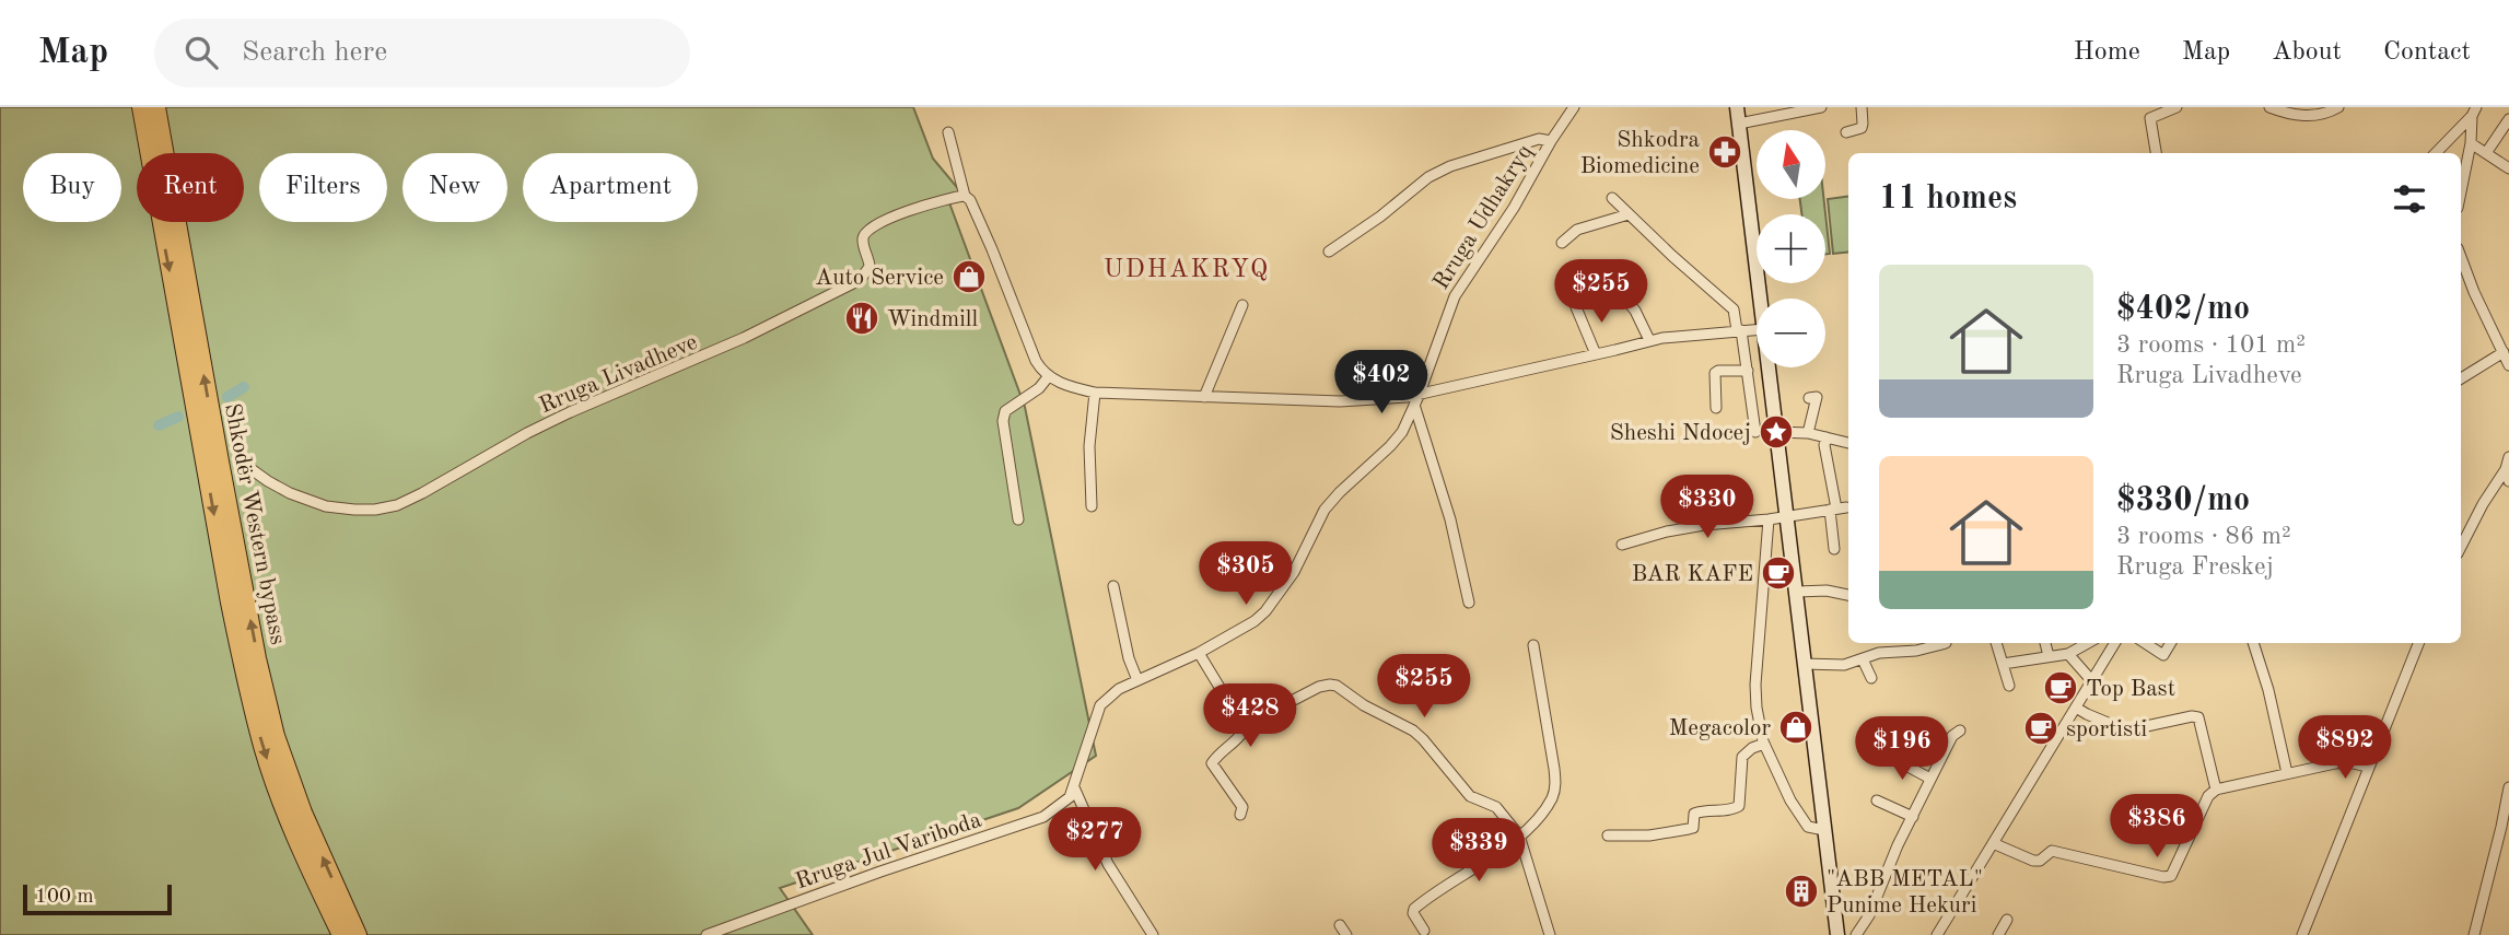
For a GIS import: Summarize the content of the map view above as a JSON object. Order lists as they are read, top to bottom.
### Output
{
  "streets": {
    "highway": ["Shkodër Western bypass"],
    "street": ["Rruga Udhakryq", "Rruga Livadheve", "Rruga Jul Variboda"]
  },
  "crossings": [
    ["Rruga Udhakryq", "Rruga Jul Variboda"]
  ],
  "districts": ["UDHAKRYQ"],
  "places": {
    "pharmacy": ["Shkodra Biomedicine"],
    "shop": ["Auto Service", "Megacolor"],
    "restaurant": ["Windmill"],
    "place": ["Sheshi Ndocej"],
    "cafe": ["BAR KAFE", "Top Bast", "sportisti"],
    "building": ["\"ABB METAL\" Punime Hekuri"]
  },
  "scale_bar": "100 m",
  "north": "top",
  "page": {
    "header": "Map",
    "search": "Search here",
    "nav": [
      "Home",
      "Map",
      "About",
      "Contact"
    ],
    "map_buttons": ["+", "−"],
    "chip": [
      "Buy",
      "Rent",
      "Filters",
      "New",
      "Apartment"
    ],
    "heading": "11 homes",
    "list": [
      {
        "name": "$402/mo",
        "note": "3 rooms · 101 m² · Rruga Livadheve"
      },
      {
        "name": "$330/mo",
        "note": "3 rooms · 86 m² · Rruga Freskej"
      }
    ],
    "price": [
      "$255",
      "$402",
      "$330",
      "$305",
      "$255",
      "$428",
      "$892",
      "$196",
      "$386",
      "$277",
      "$339"
    ],
    "scale": "100 m"
  }
}
